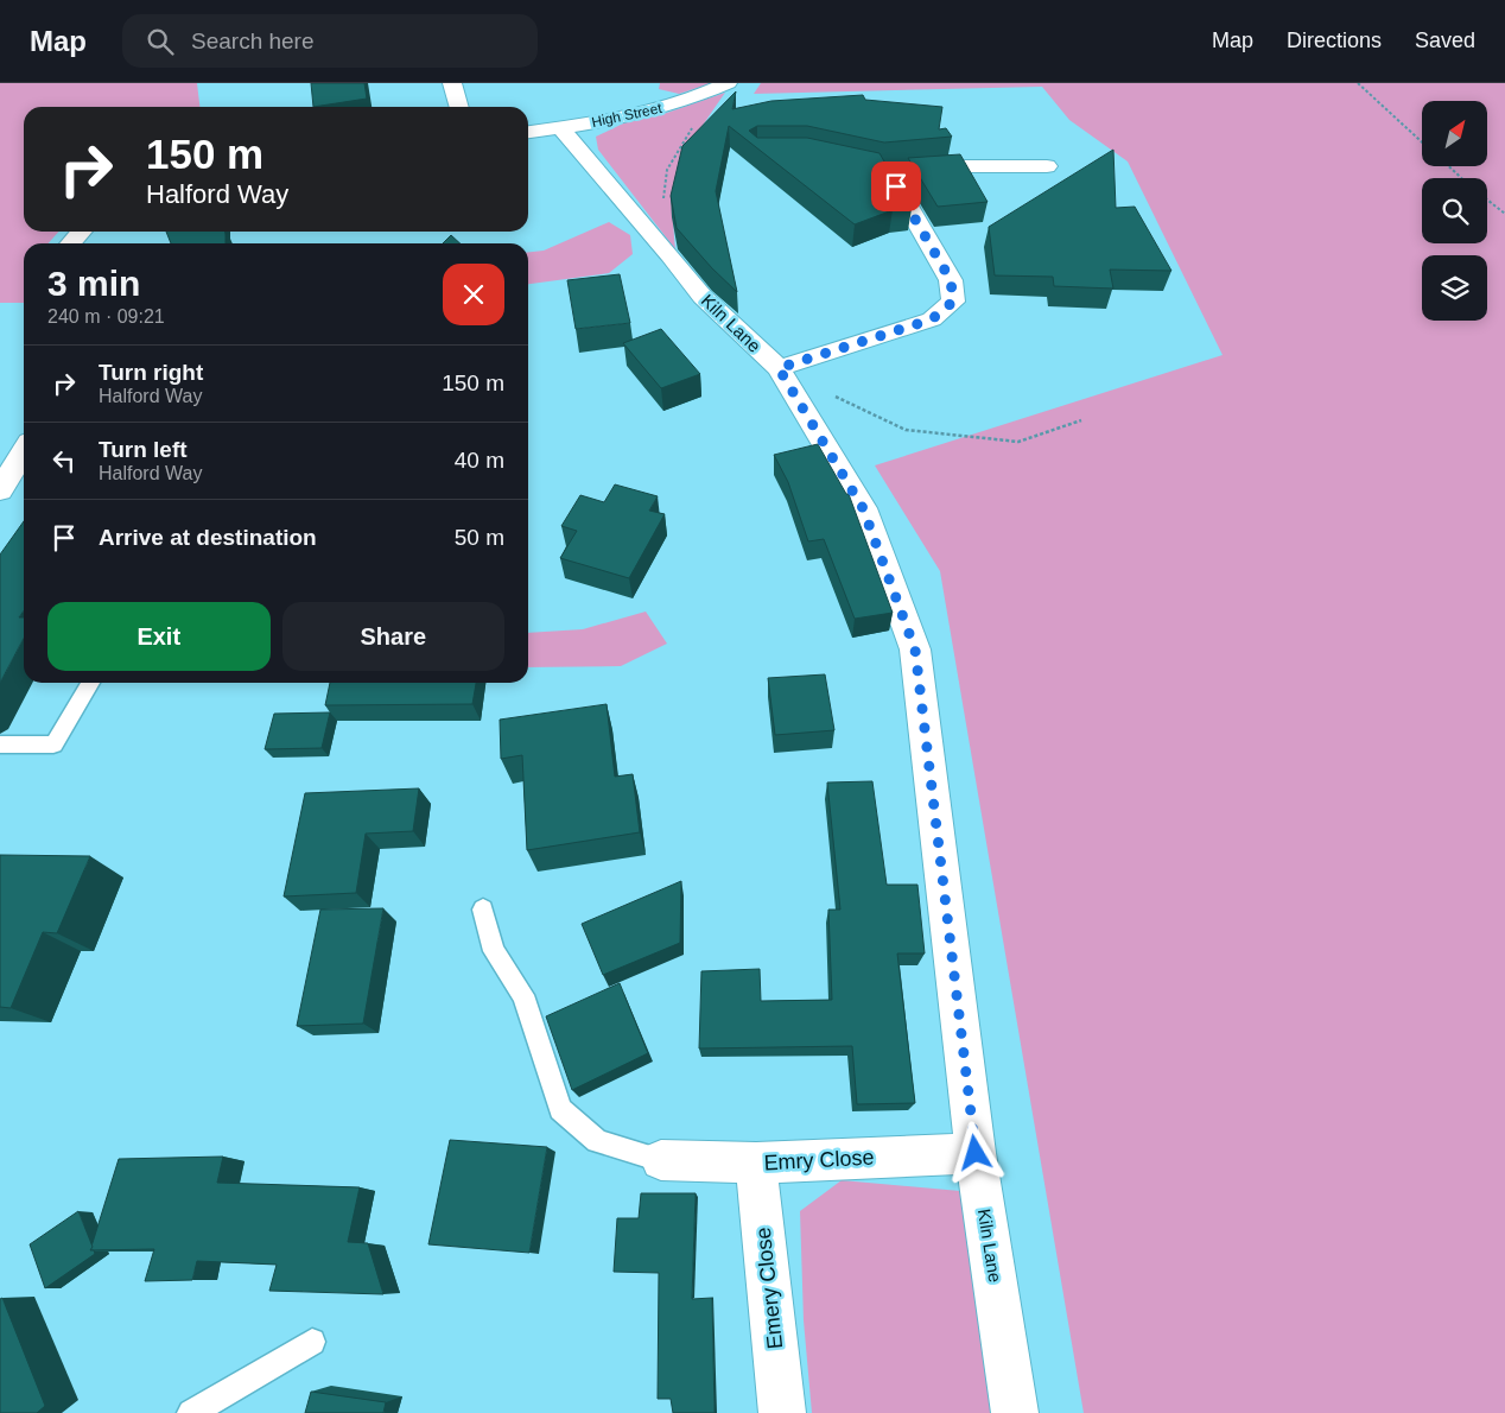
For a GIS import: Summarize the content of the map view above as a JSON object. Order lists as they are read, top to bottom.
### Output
{
  "streets": {
    "street": [
      "High Street",
      "Kiln Lane",
      "Emry Close",
      "Emery Close"
    ]
  },
  "crossings": [
    ["High Street", "Kiln Lane"],
    ["Kiln Lane", "Emry Close"],
    ["Emry Close", "Emery Close"]
  ],
  "north": "top right",
  "page": {
    "header": "Map",
    "search": "Search here",
    "nav": ["Map", "Directions", "Saved"],
    "turn": ["150 m", "Halford Way"],
    "heading": ["3 min", "240 m · 09:21"],
    "list": [
      {
        "name": "Turn right",
        "note": "Halford Way",
        "value": "150 m"
      },
      {
        "name": "Turn left",
        "note": "Halford Way",
        "value": "40 m"
      },
      {
        "name": "Arrive at destination",
        "value": "50 m"
      }
    ],
    "buttons": ["Exit", "Share"]
  }
}
